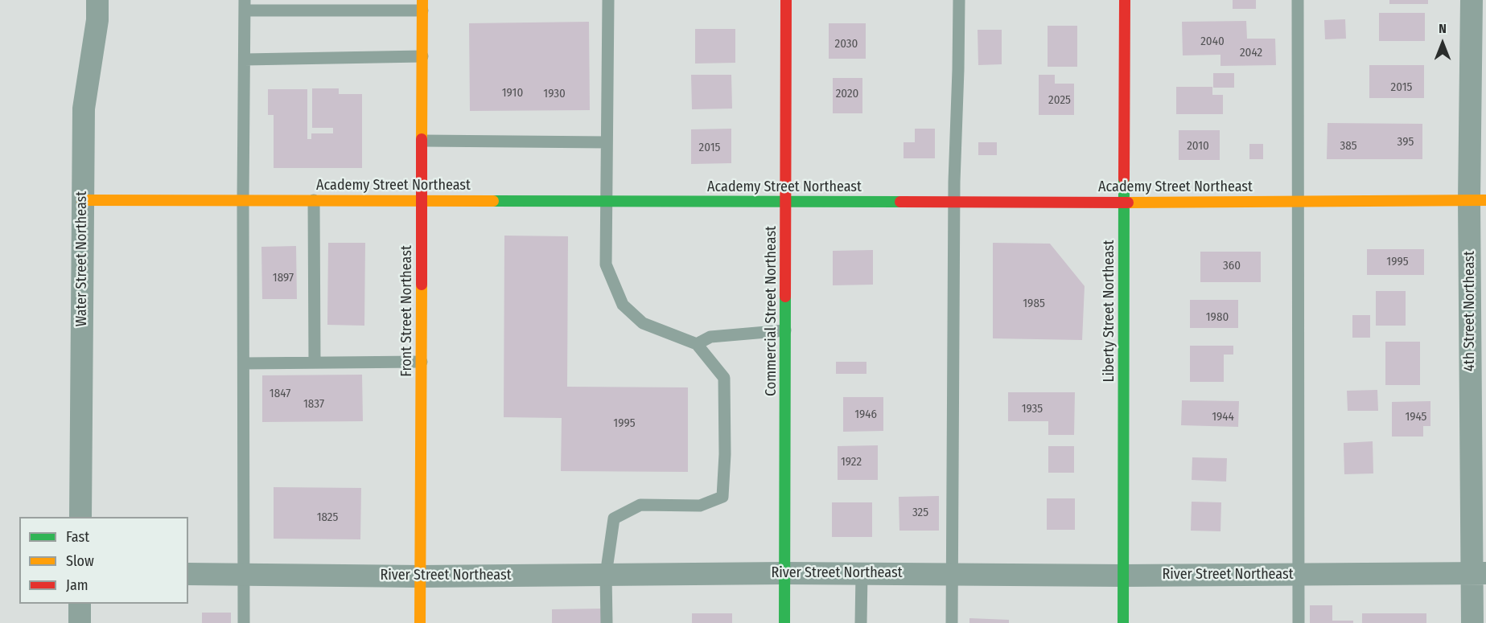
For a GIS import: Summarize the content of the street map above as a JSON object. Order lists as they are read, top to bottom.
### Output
{
  "streets": {
    "main road": [
      "Academy Street Northeast",
      "Front Street Northeast",
      "Commercial Street Northeast",
      "Liberty Street Northeast"
    ],
    "street": ["Water Street Northeast", "4th Street Northeast", "River Street Northeast"]
  },
  "crossings": [
    ["Academy Street Northeast", "Water Street Northeast"],
    ["Academy Street Northeast", "Front Street Northeast"],
    ["Academy Street Northeast", "Commercial Street Northeast"],
    ["Academy Street Northeast", "Liberty Street Northeast"],
    ["Academy Street Northeast", "4th Street Northeast"],
    ["Front Street Northeast", "River Street Northeast"],
    ["Commercial Street Northeast", "River Street Northeast"],
    ["Liberty Street Northeast", "River Street Northeast"],
    ["4th Street Northeast", "River Street Northeast"]
  ],
  "house_numbers": [
    "2040",
    "2030",
    "2042",
    "2015",
    "1910",
    "1930",
    "2020",
    "2025",
    "395",
    "2010",
    "385",
    "2015",
    "1995",
    "360",
    "1897",
    "1985",
    "1980",
    "1847",
    "1837",
    "1935",
    "1946",
    "1944",
    "1945",
    "1995",
    "1922",
    "325",
    "1825"
  ],
  "legend": ["Fast", "Slow", "Jam"],
  "north": "top"
}
